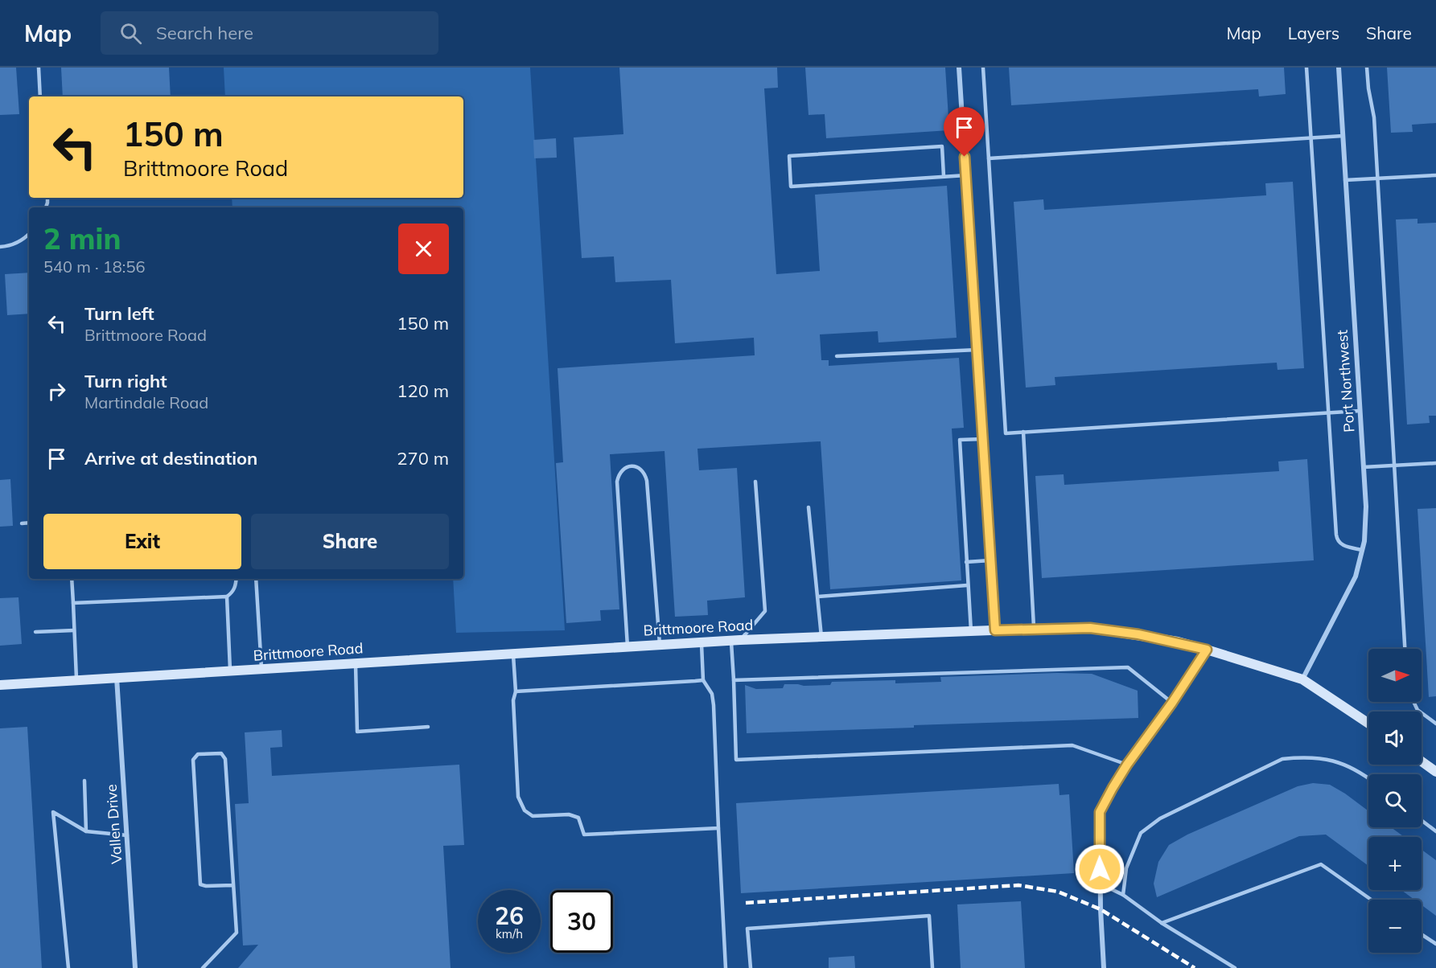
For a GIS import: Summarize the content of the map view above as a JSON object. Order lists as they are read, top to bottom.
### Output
{
  "streets": {
    "main road": ["Brittmoore Road"],
    "street": ["Port Northwest", "Vallen Drive"]
  },
  "crossings": [
    ["Port Northwest", "Brittmoore Road"],
    ["Brittmoore Road", "Vallen Drive"]
  ],
  "north": "right",
  "page": {
    "header": "Map",
    "search": "Search here",
    "nav": ["Map", "Layers", "Share"],
    "turn": ["150 m", "Brittmoore Road"],
    "heading": ["2 min", "540 m · 18:56"],
    "list": [
      {
        "name": "Turn left",
        "note": "Brittmoore Road",
        "value": "150 m"
      },
      {
        "name": "Turn right",
        "note": "Martindale Road",
        "value": "120 m"
      },
      {
        "name": "Arrive at destination",
        "value": "270 m"
      }
    ],
    "buttons": ["Exit", "Share"],
    "map_buttons": ["+", "−"],
    "speed": "26 km/h",
    "limit": "30"
  }
}
